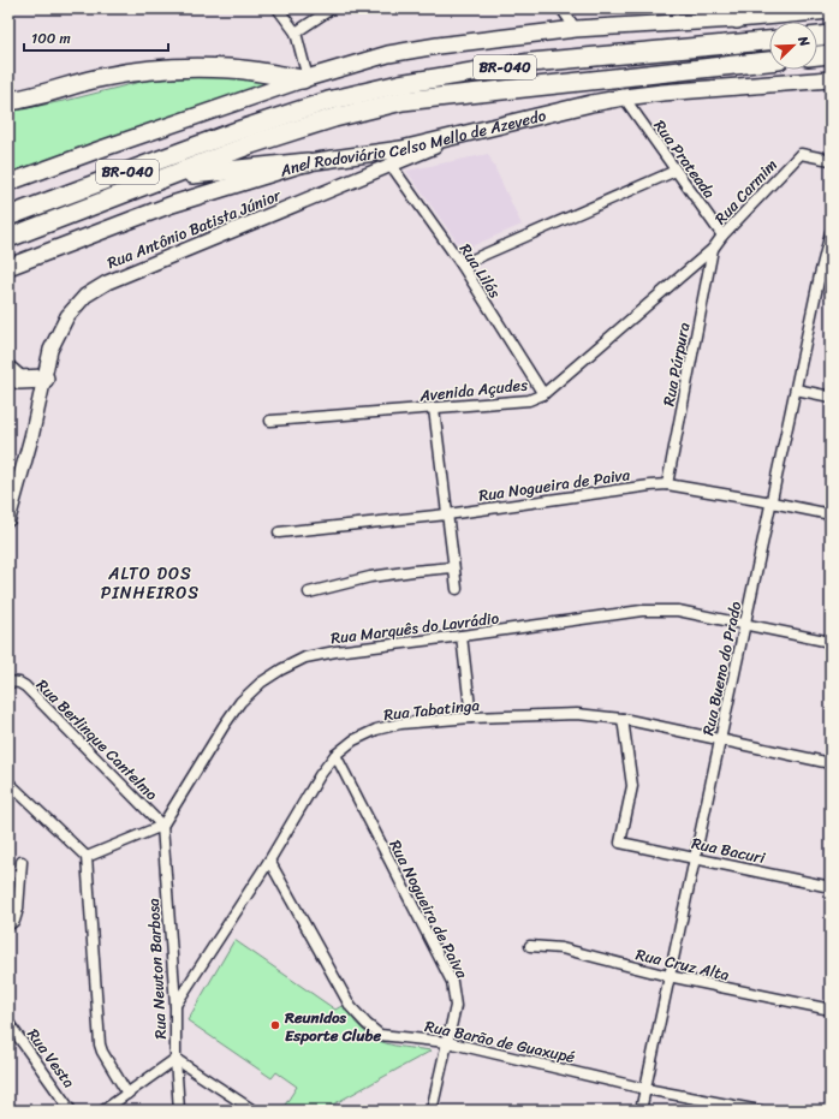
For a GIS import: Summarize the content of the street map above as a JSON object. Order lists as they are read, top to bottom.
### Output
{
  "streets": {
    "highway": ["BR-040", "Anel Rodoviário Celso Mello de Azevedo"],
    "street": [
      "Rua Prateada",
      "Rua Carmim",
      "Rua Antônio Batista Júnior",
      "Rua Lilás",
      "Rua Púrpura",
      "Avenida Açudes",
      "Rua Nogueira de Paiva",
      "Rua Marquês do Lavrádio",
      "Rua Bueno do Prado",
      "Rua Tabatinga",
      "Rua Berlinque Cantelmo",
      "Rua Bacuri",
      "Rua Cruz Alta",
      "Rua Newton Barbosa",
      "Rua Barão de Guaxupé",
      "Rua Vesta"
    ]
  },
  "crossings": [
    ["Anel Rodoviário Celso Mello de Azevedo", "Rua Prateada"],
    ["Anel Rodoviário Celso Mello de Azevedo", "Rua Antônio Batista Júnior"],
    ["Rua Prateada", "Rua Carmim"],
    ["Rua Carmim", "Rua Púrpura"],
    ["Rua Carmim", "Avenida Açudes"],
    ["Rua Antônio Batista Júnior", "Rua Lilás"],
    ["Rua Lilás", "Avenida Açudes"],
    ["Rua Púrpura", "Avenida Açudes"],
    ["Rua Púrpura", "Rua Nogueira de Paiva"],
    ["Rua Nogueira de Paiva", "Rua Bueno do Prado"],
    ["Rua Nogueira de Paiva", "Rua Tabatinga"],
    ["Rua Nogueira de Paiva", "Rua Barão de Guaxupé"],
    ["Rua Marquês do Lavrádio", "Rua Bueno do Prado"],
    ["Rua Marquês do Lavrádio", "Rua Berlinque Cantelmo"],
    ["Rua Marquês do Lavrádio", "Rua Newton Barbosa"],
    ["Rua Bueno do Prado", "Rua Tabatinga"],
    ["Rua Bueno do Prado", "Rua Bacuri"],
    ["Rua Bueno do Prado", "Rua Cruz Alta"],
    ["Rua Bueno do Prado", "Rua Barão de Guaxupé"],
    ["Rua Tabatinga", "Rua Bacuri"],
    ["Rua Tabatinga", "Rua Newton Barbosa"],
    ["Rua Tabatinga", "Rua Barão de Guaxupé"],
    ["Rua Berlinque Cantelmo", "Rua Newton Barbosa"]
  ],
  "districts": ["ALTO DOS PINHEIROS"],
  "places": ["Reunidos Esporte Clube"],
  "scale_bar": "100 m",
  "north": "top right"
}
